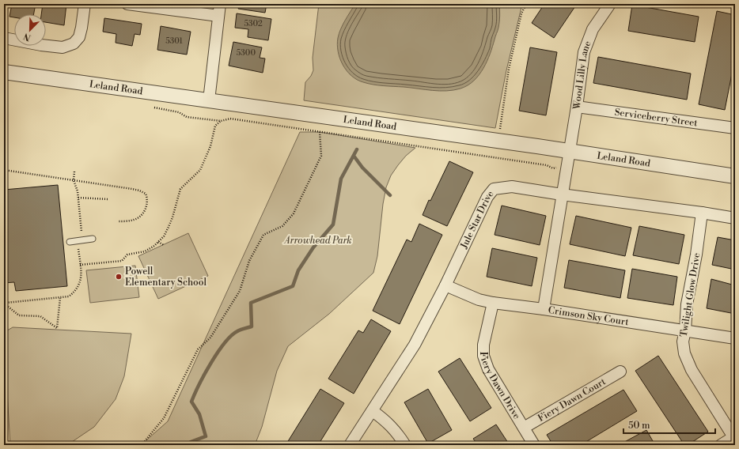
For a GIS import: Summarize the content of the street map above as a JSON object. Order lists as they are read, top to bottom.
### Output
{
  "streets": {
    "street": [
      "Wood Lilly Lane",
      "Leland Road",
      "Serviceberry Street",
      "Jule Star Drive",
      "Twilight Glow Drive",
      "Crimson Sky Court",
      "Fiery Dawn Drive",
      "Fiery Dawn Court"
    ]
  },
  "crossings": [
    ["Wood Lilly Lane", "Leland Road"],
    ["Wood Lilly Lane", "Serviceberry Street"],
    ["Wood Lilly Lane", "Jule Star Drive"],
    ["Wood Lilly Lane", "Crimson Sky Court"],
    ["Jule Star Drive", "Twilight Glow Drive"],
    ["Jule Star Drive", "Crimson Sky Court"],
    ["Twilight Glow Drive", "Crimson Sky Court"],
    ["Crimson Sky Court", "Fiery Dawn Drive"],
    ["Fiery Dawn Drive", "Fiery Dawn Court"]
  ],
  "parks": ["Arrowhead Park"],
  "places": ["Powell Elementary School"],
  "house_numbers": ["5302", "5301", "5300"],
  "scale_bar": "50 m",
  "north": "bottom left"
}
